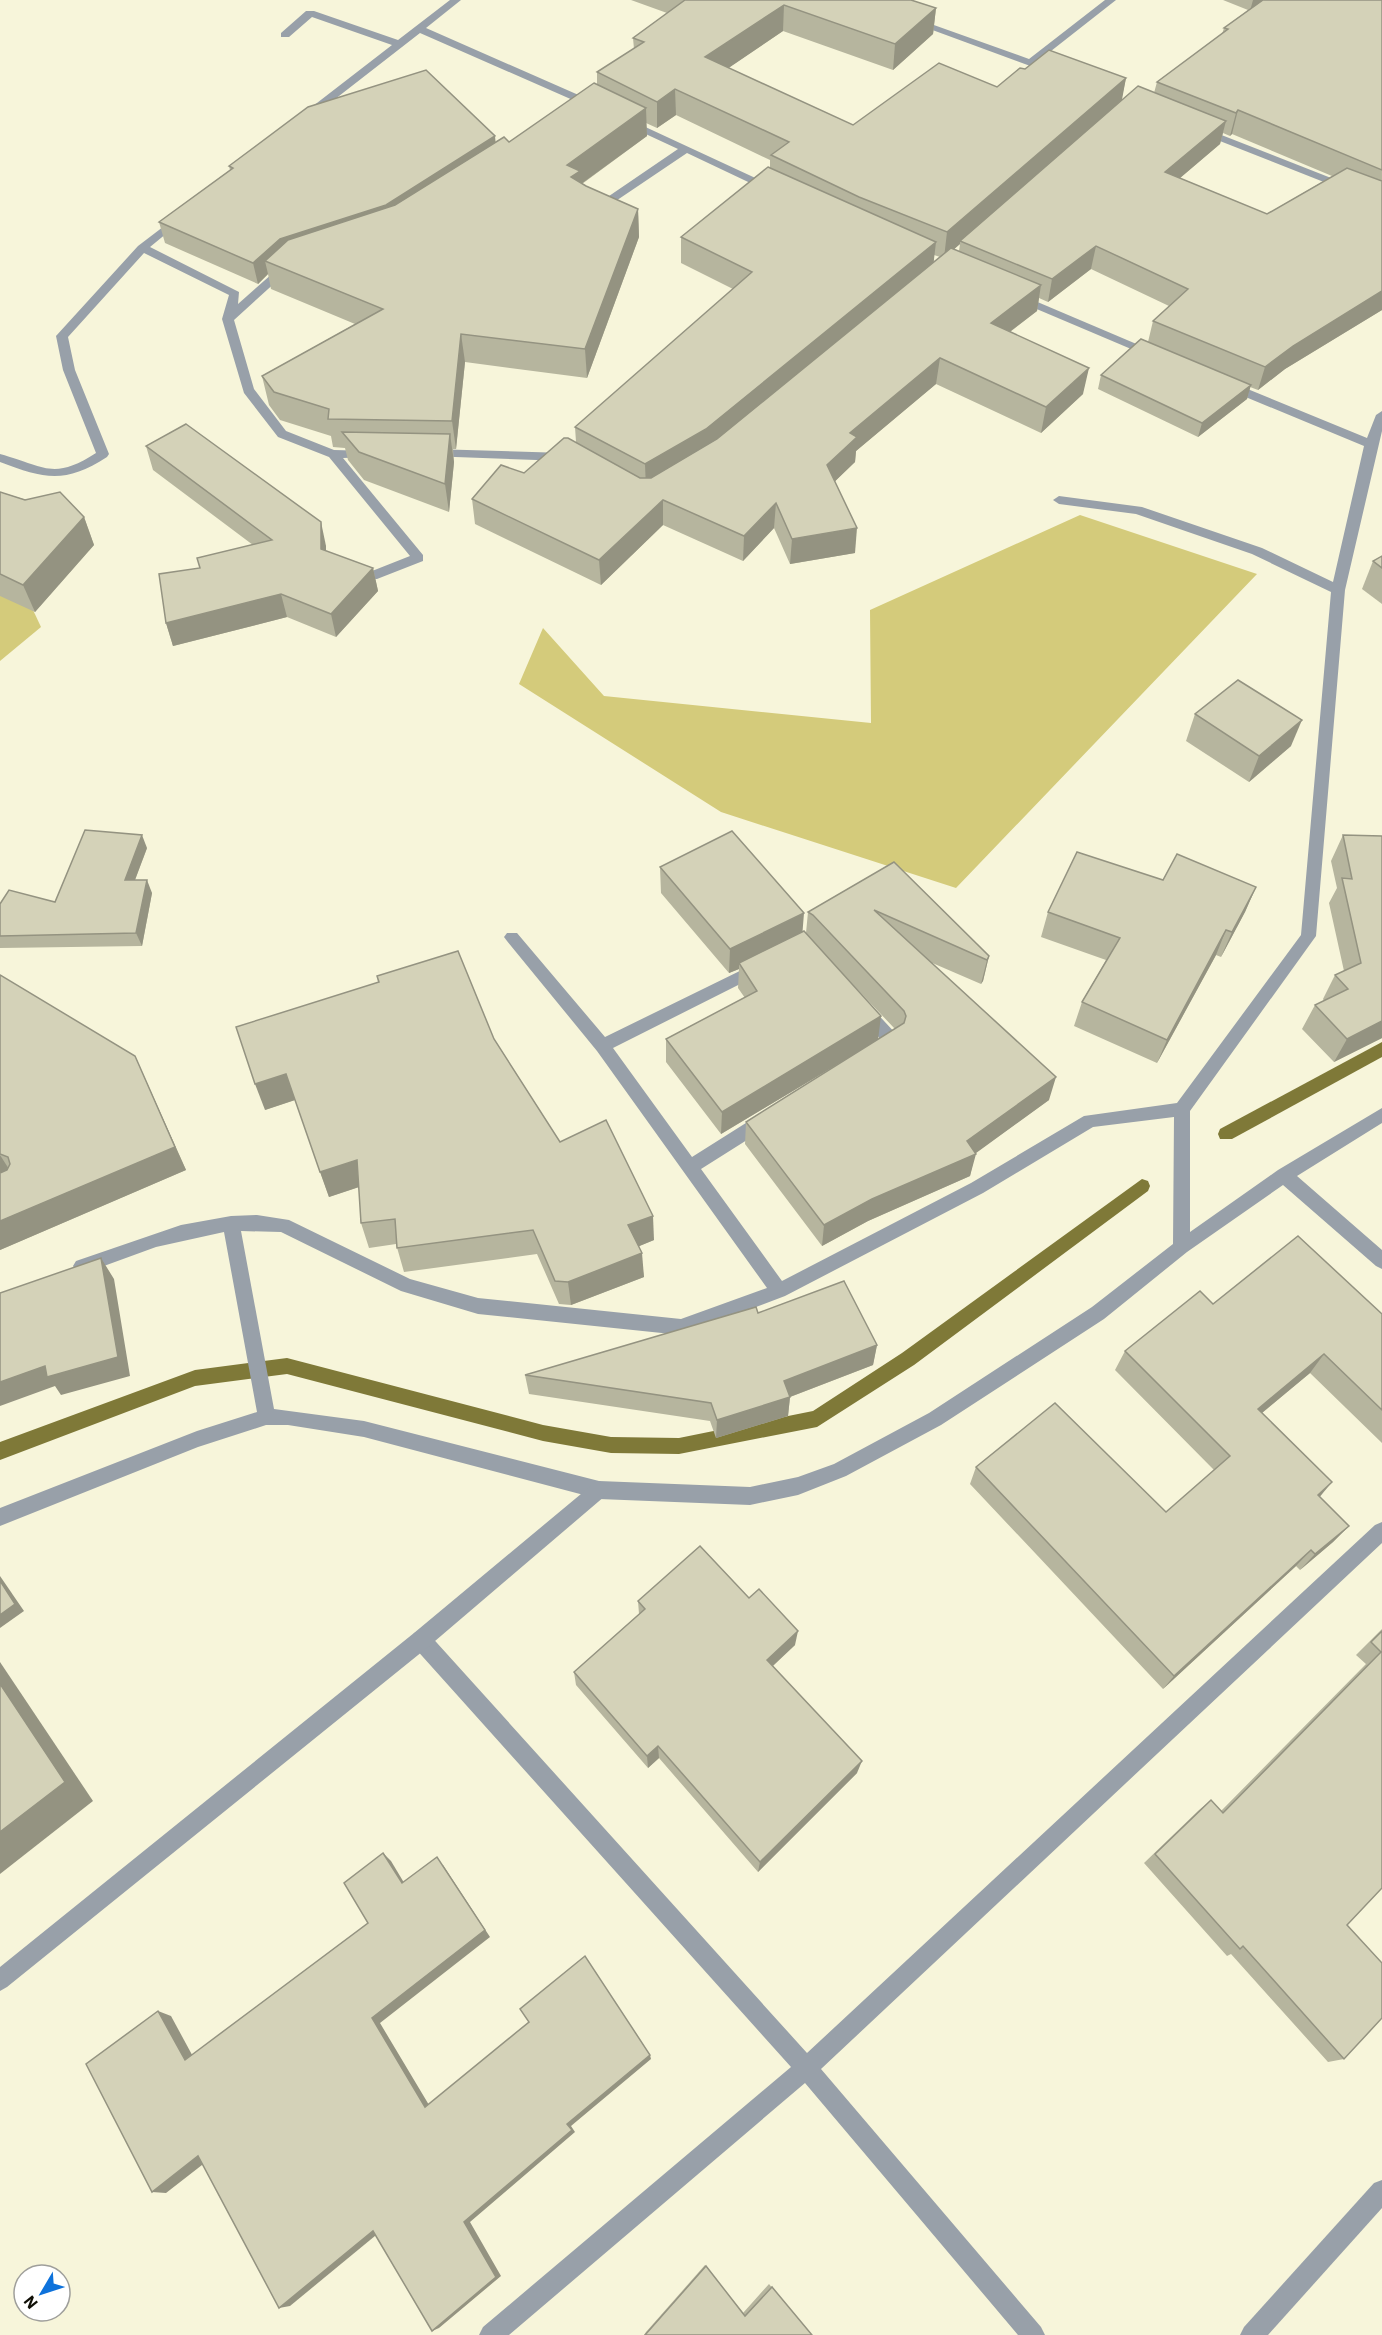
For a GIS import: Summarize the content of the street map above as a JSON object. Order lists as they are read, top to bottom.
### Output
{
  "north": "bottom left"
}
